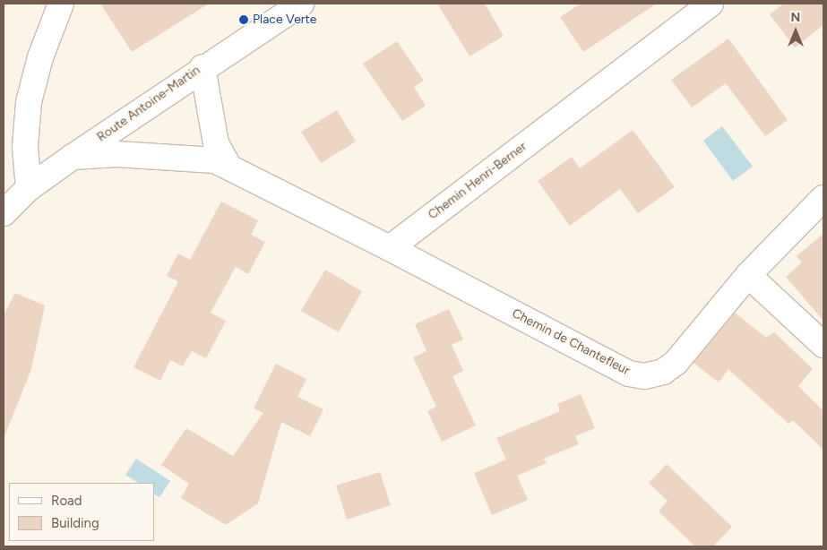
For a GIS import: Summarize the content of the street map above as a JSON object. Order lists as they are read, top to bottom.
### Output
{
  "streets": {
    "street": ["Route Antoine-Martin", "Chemin Henri-Berner", "Chemin de Chantefleur"]
  },
  "crossings": [
    ["Chemin Henri-Berner", "Chemin de Chantefleur"]
  ],
  "places": ["Place Verte"],
  "legend": ["Road", "Building"],
  "north": "top"
}
